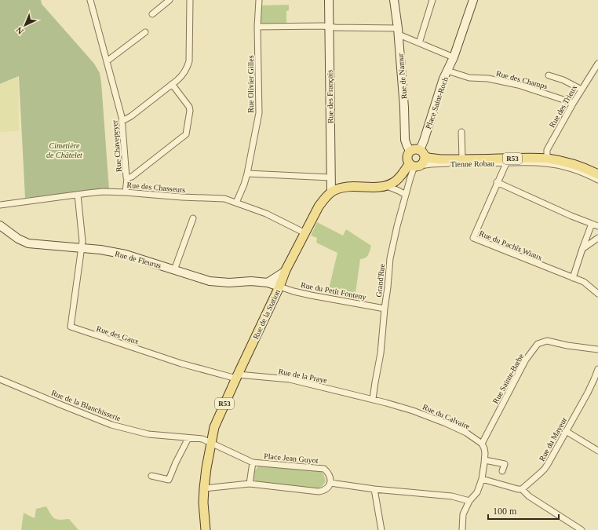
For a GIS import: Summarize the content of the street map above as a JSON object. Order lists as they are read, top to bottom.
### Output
{
  "streets": {
    "main road": [
      "Rue de Namur",
      "Rue des Français",
      "Place Saint-Roch",
      "R53",
      "Tienne Robau",
      "Rue de Fleurus",
      "Rue de la Station"
    ],
    "street": [
      "Rue des Champs",
      "Rue Olivier Gilles",
      "Rue des Trieux",
      "Rue Chavepeyer",
      "Rue des Chasseurs",
      "Rue du Pachîs Wiaux",
      "Grand'Rue",
      "Rue du Petit Fonteny",
      "Rue des Gaux",
      "Rue de la Praye",
      "Rue Sainte-Barbe",
      "Rue de la Blanchisserie",
      "Rue du Calvaire",
      "Rue du Mayeur",
      "Place Jean Guyot"
    ]
  },
  "crossings": [
    ["Rue de Namur", "Place Saint-Roch"],
    ["Rue de Namur", "R53"],
    ["Rue de Namur", "Tienne Robau"],
    ["Rue de Namur", "Grand'Rue"],
    ["Rue des Champs", "Place Saint-Roch"],
    ["Rue des Champs", "Rue des Trieux"],
    ["Rue Olivier Gilles", "Rue des Chasseurs"],
    ["Rue des Français", "Rue de la Station"],
    ["Place Saint-Roch", "R53"],
    ["Place Saint-Roch", "Tienne Robau"],
    ["Place Saint-Roch", "Grand'Rue"],
    ["Rue des Trieux", "Tienne Robau"],
    ["Rue Chavepeyer", "Rue des Chasseurs"],
    ["R53", "Tienne Robau"],
    ["R53", "Grand'Rue"],
    ["Tienne Robau", "Rue du Pachîs Wiaux"],
    ["Tienne Robau", "Grand'Rue"],
    ["Rue des Chasseurs", "Rue de la Station"],
    ["Rue de Fleurus", "Rue du Petit Fonteny"],
    ["Rue de Fleurus", "Rue de la Station"],
    ["Rue de Fleurus", "Rue des Gaux"],
    ["Grand'Rue", "Rue du Petit Fonteny"],
    ["Grand'Rue", "Rue de la Praye"],
    ["Grand'Rue", "Rue du Calvaire"],
    ["Rue du Petit Fonteny", "Rue de la Station"],
    ["Rue de la Station", "Rue des Gaux"],
    ["Rue de la Station", "Rue de la Praye"],
    ["Rue de la Station", "Rue de la Blanchisserie"],
    ["Rue des Gaux", "Rue de la Praye"],
    ["Rue de la Praye", "Rue du Calvaire"],
    ["Rue Sainte-Barbe", "Rue du Calvaire"],
    ["Rue de la Blanchisserie", "Place Jean Guyot"]
  ],
  "parks": ["Cimetière de Châtelet"],
  "scale_bar": "100 m",
  "north": "bottom left"
}
